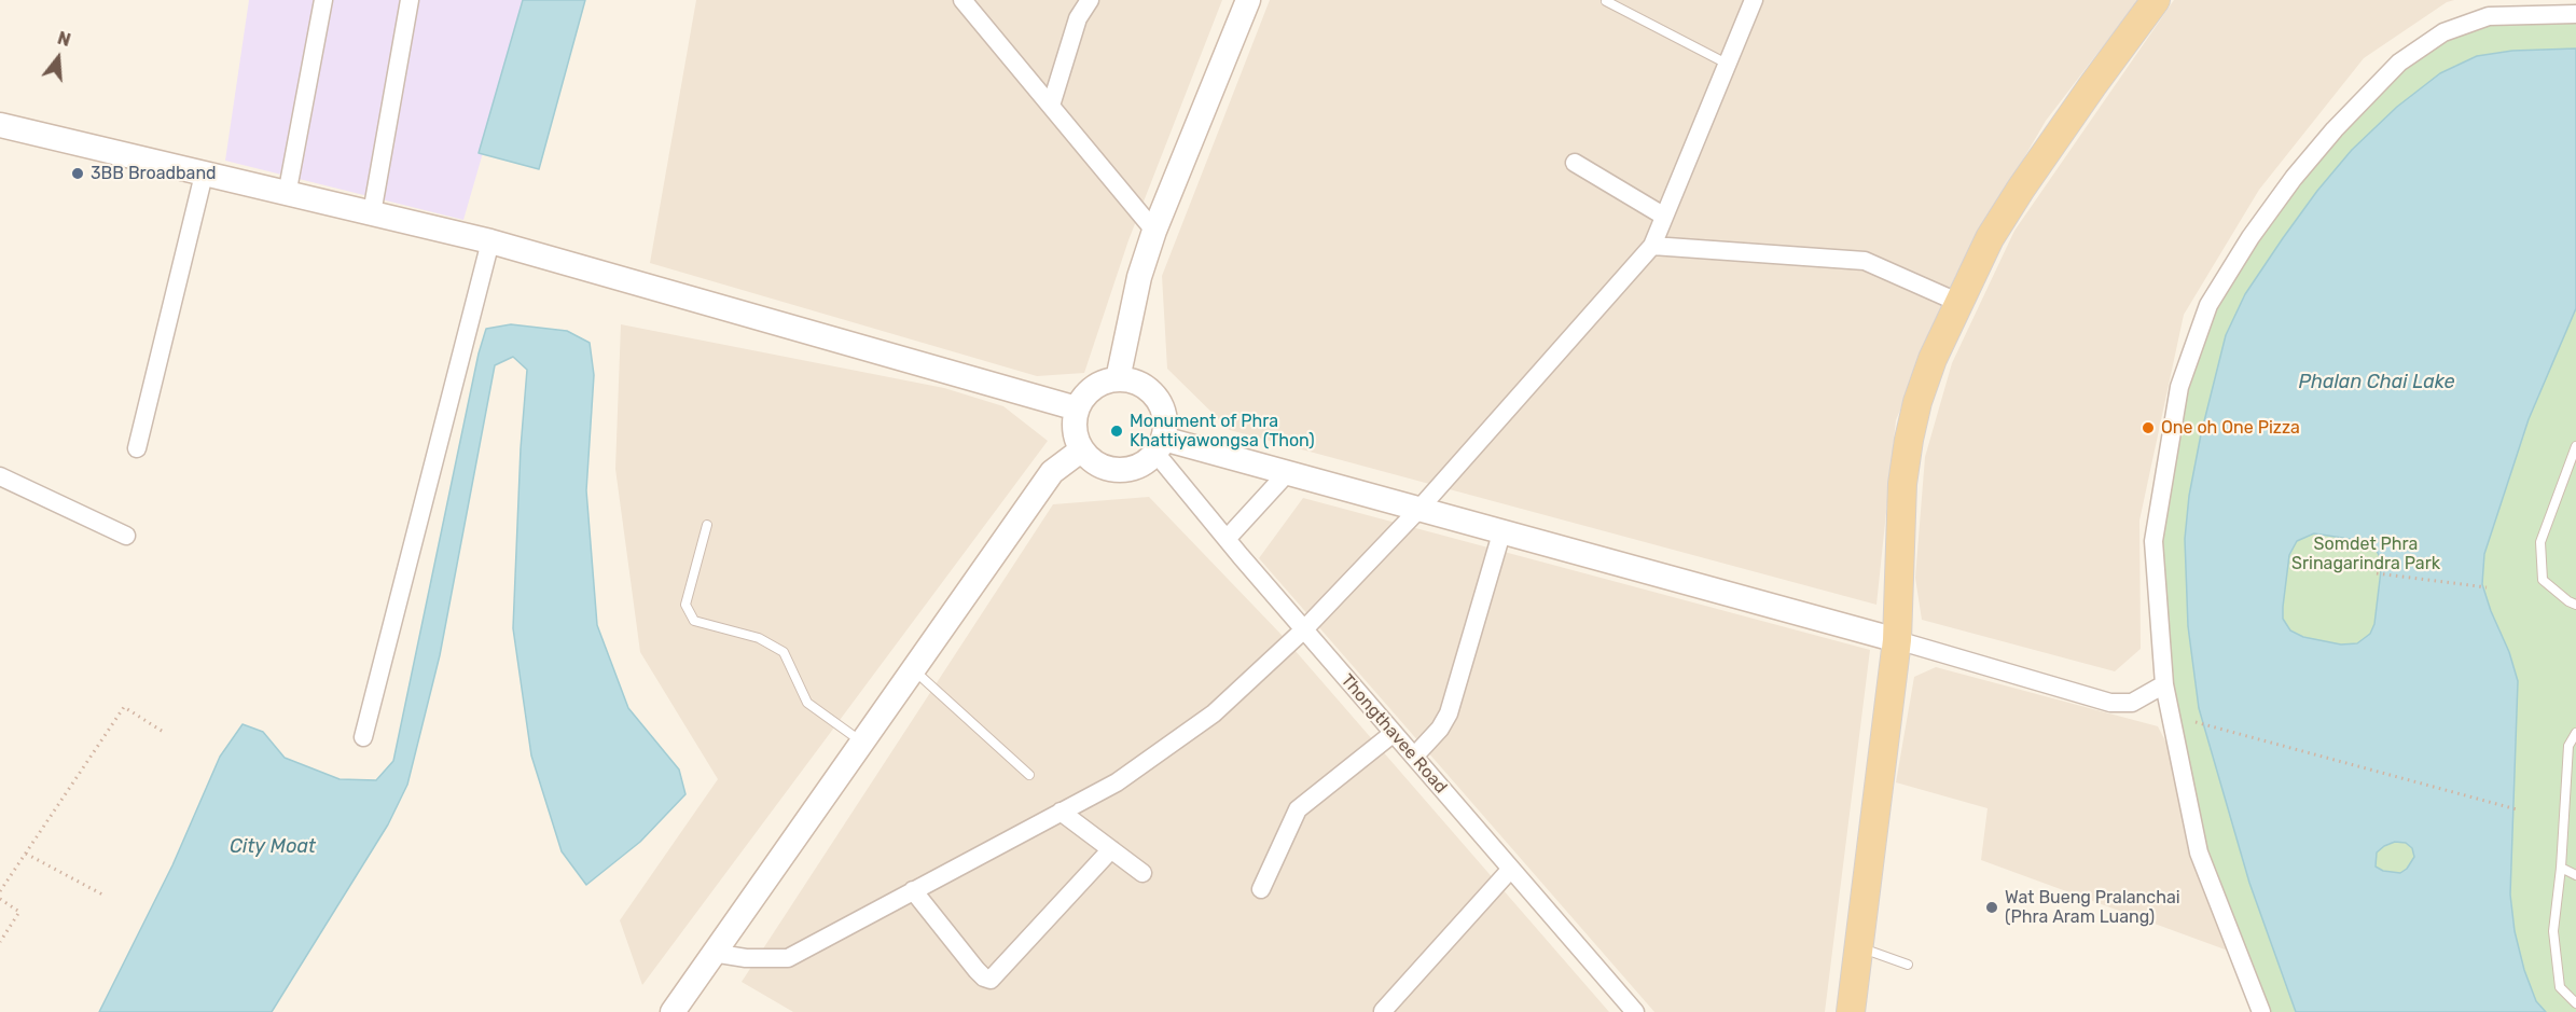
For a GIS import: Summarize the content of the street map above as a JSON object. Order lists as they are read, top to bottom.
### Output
{
  "streets": {
    "street": ["Thongthavee Road"]
  },
  "water": ["Phalan Chai Lake", "City Moat"],
  "parks": ["Somdet Phra Srinagarindra Park"],
  "places": [
    "3BB Broadband",
    "One oh One Pizza",
    "Monument of Phra Khattiyawongsa (Thon)",
    "Wat Bueng Pralanchai (Phra Aram Luang)"
  ],
  "north": "top"
}
